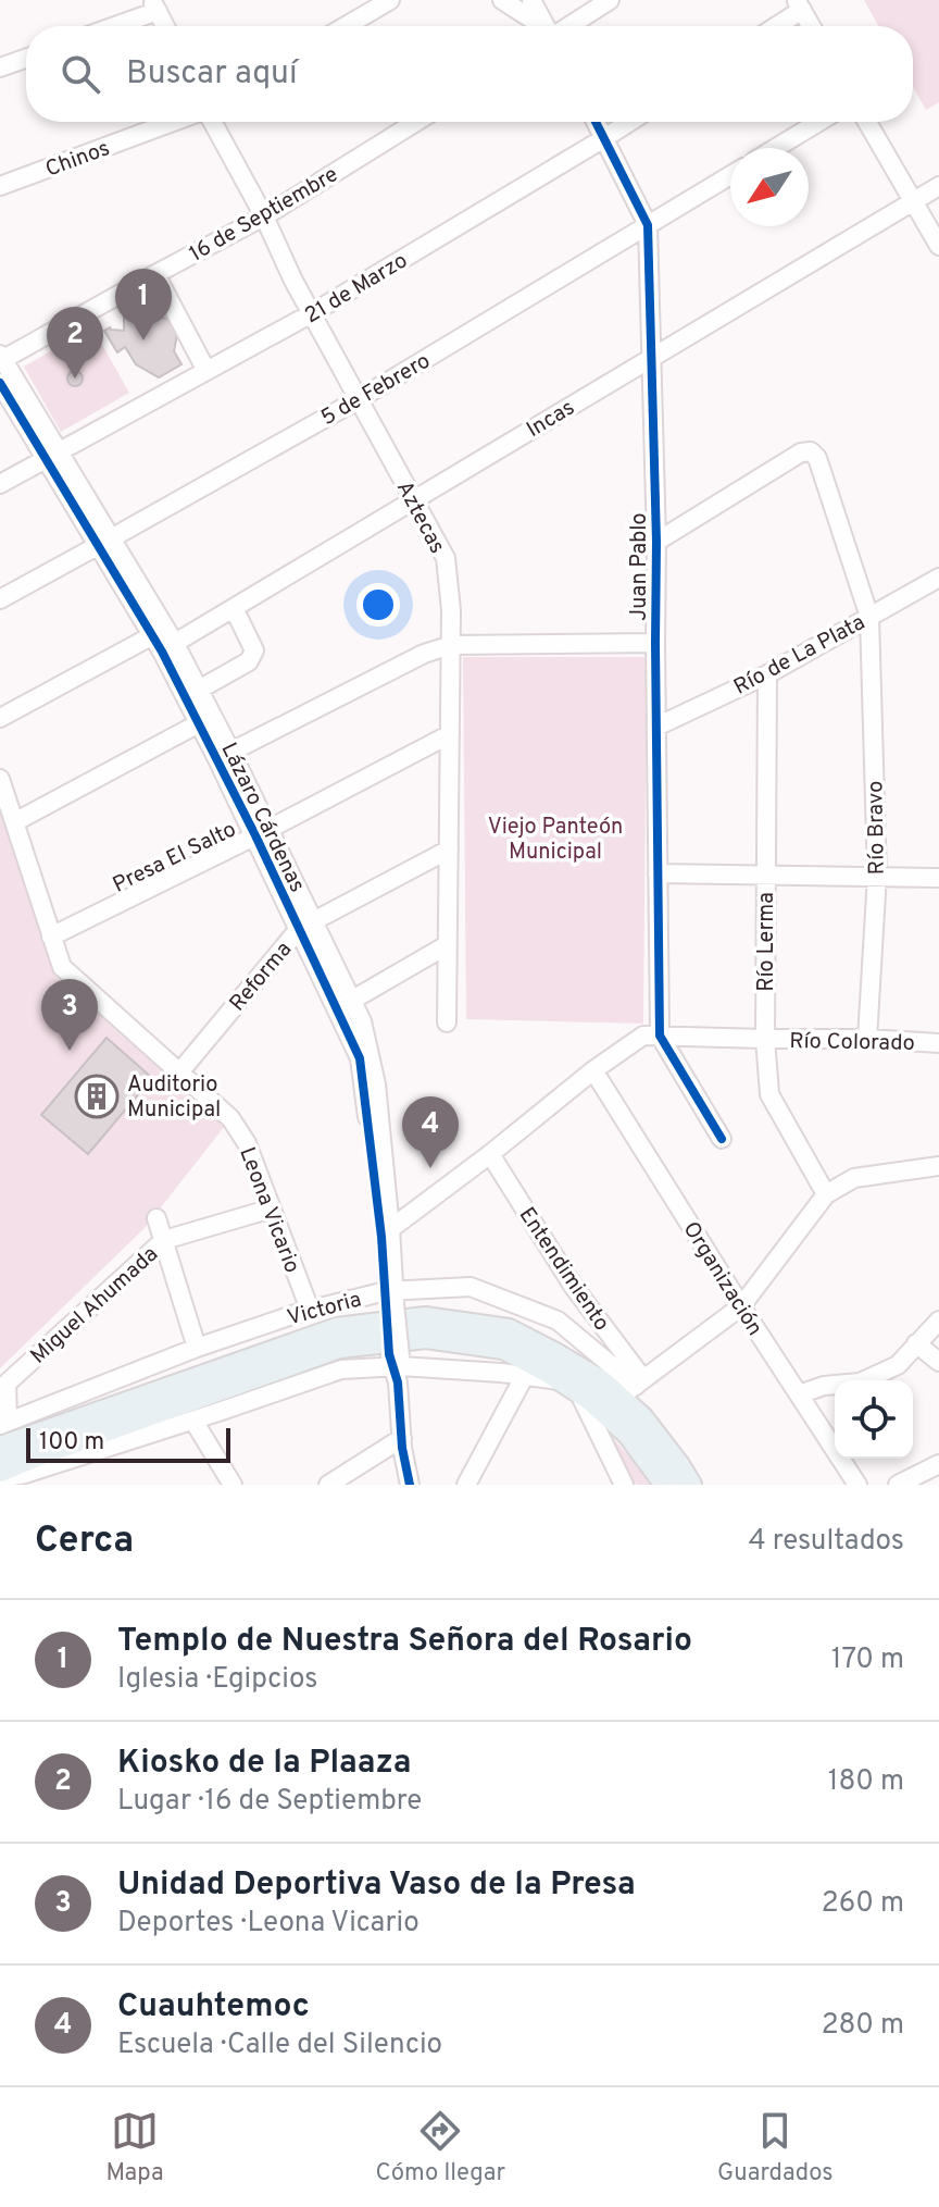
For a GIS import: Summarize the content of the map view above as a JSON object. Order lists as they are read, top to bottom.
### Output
{
  "streets": {
    "street": [
      "Chinos",
      "16 de Septiembre",
      "21 de Marzo",
      "5 de Febrero",
      "Incas",
      "Aztecas",
      "Juan Pablo",
      "Río de La Plata",
      "Lázaro Cárdenas",
      "Río Bravo",
      "Presa El Salto",
      "Río Lerma",
      "Reforma",
      "Río Colorado",
      "Leona Vicario",
      "Entendimiento",
      "Organización",
      "Miguel Ahumada",
      "Victoria"
    ]
  },
  "crossings": [
    ["16 de Septiembre", "Aztecas"],
    ["16 de Septiembre", "Lázaro Cárdenas"],
    ["21 de Marzo", "Aztecas"],
    ["21 de Marzo", "Juan Pablo"],
    ["21 de Marzo", "Lázaro Cárdenas"],
    ["5 de Febrero", "Aztecas"],
    ["5 de Febrero", "Juan Pablo"],
    ["5 de Febrero", "Lázaro Cárdenas"],
    ["Incas", "Aztecas"],
    ["Incas", "Juan Pablo"],
    ["Incas", "Lázaro Cárdenas"],
    ["Aztecas", "Presa El Salto"],
    ["Aztecas", "Reforma"],
    ["Juan Pablo", "Río de La Plata"],
    ["Juan Pablo", "Río Bravo"],
    ["Juan Pablo", "Río Colorado"],
    ["Río de La Plata", "Río Bravo"],
    ["Río de La Plata", "Río Lerma"],
    ["Lázaro Cárdenas", "Presa El Salto"],
    ["Lázaro Cárdenas", "Reforma"],
    ["Lázaro Cárdenas", "Victoria"],
    ["Río Bravo", "Río Colorado"],
    ["Presa El Salto", "Leona Vicario"],
    ["Río Lerma", "Río Colorado"],
    ["Reforma", "Leona Vicario"],
    ["Leona Vicario", "Miguel Ahumada"],
    ["Leona Vicario", "Victoria"],
    ["Entendimiento", "Victoria"],
    ["Miguel Ahumada", "Victoria"]
  ],
  "parks": ["Viejo Panteón Municipal"],
  "places": {
    "building": ["Auditorio Municipal"]
  },
  "scale_bar": "100 m",
  "north": "bottom left",
  "page": {
    "search": "Buscar aquí",
    "pins": [
      "1",
      "2",
      "3",
      "4"
    ],
    "scale": "100 m",
    "heading": ["Cerca", "4 resultados"],
    "list": [
      {
        "mark": "1",
        "name": "Templo de Nuestra Señora del Rosario",
        "note": "Iglesia · Egipcios",
        "value": "170 m"
      },
      {
        "mark": "2",
        "name": "Kiosko de la Plaaza",
        "note": "Lugar · 16 de Septiembre",
        "value": "180 m"
      },
      {
        "mark": "3",
        "name": "Unidad Deportiva Vaso de la Presa",
        "note": "Deportes · Leona Vicario",
        "value": "260 m"
      },
      {
        "mark": "4",
        "name": "Cuauhtemoc",
        "note": "Escuela · Calle del Silencio",
        "value": "280 m"
      }
    ],
    "nav": ["Mapa", "Cómo llegar", "Guardados"]
  }
}
